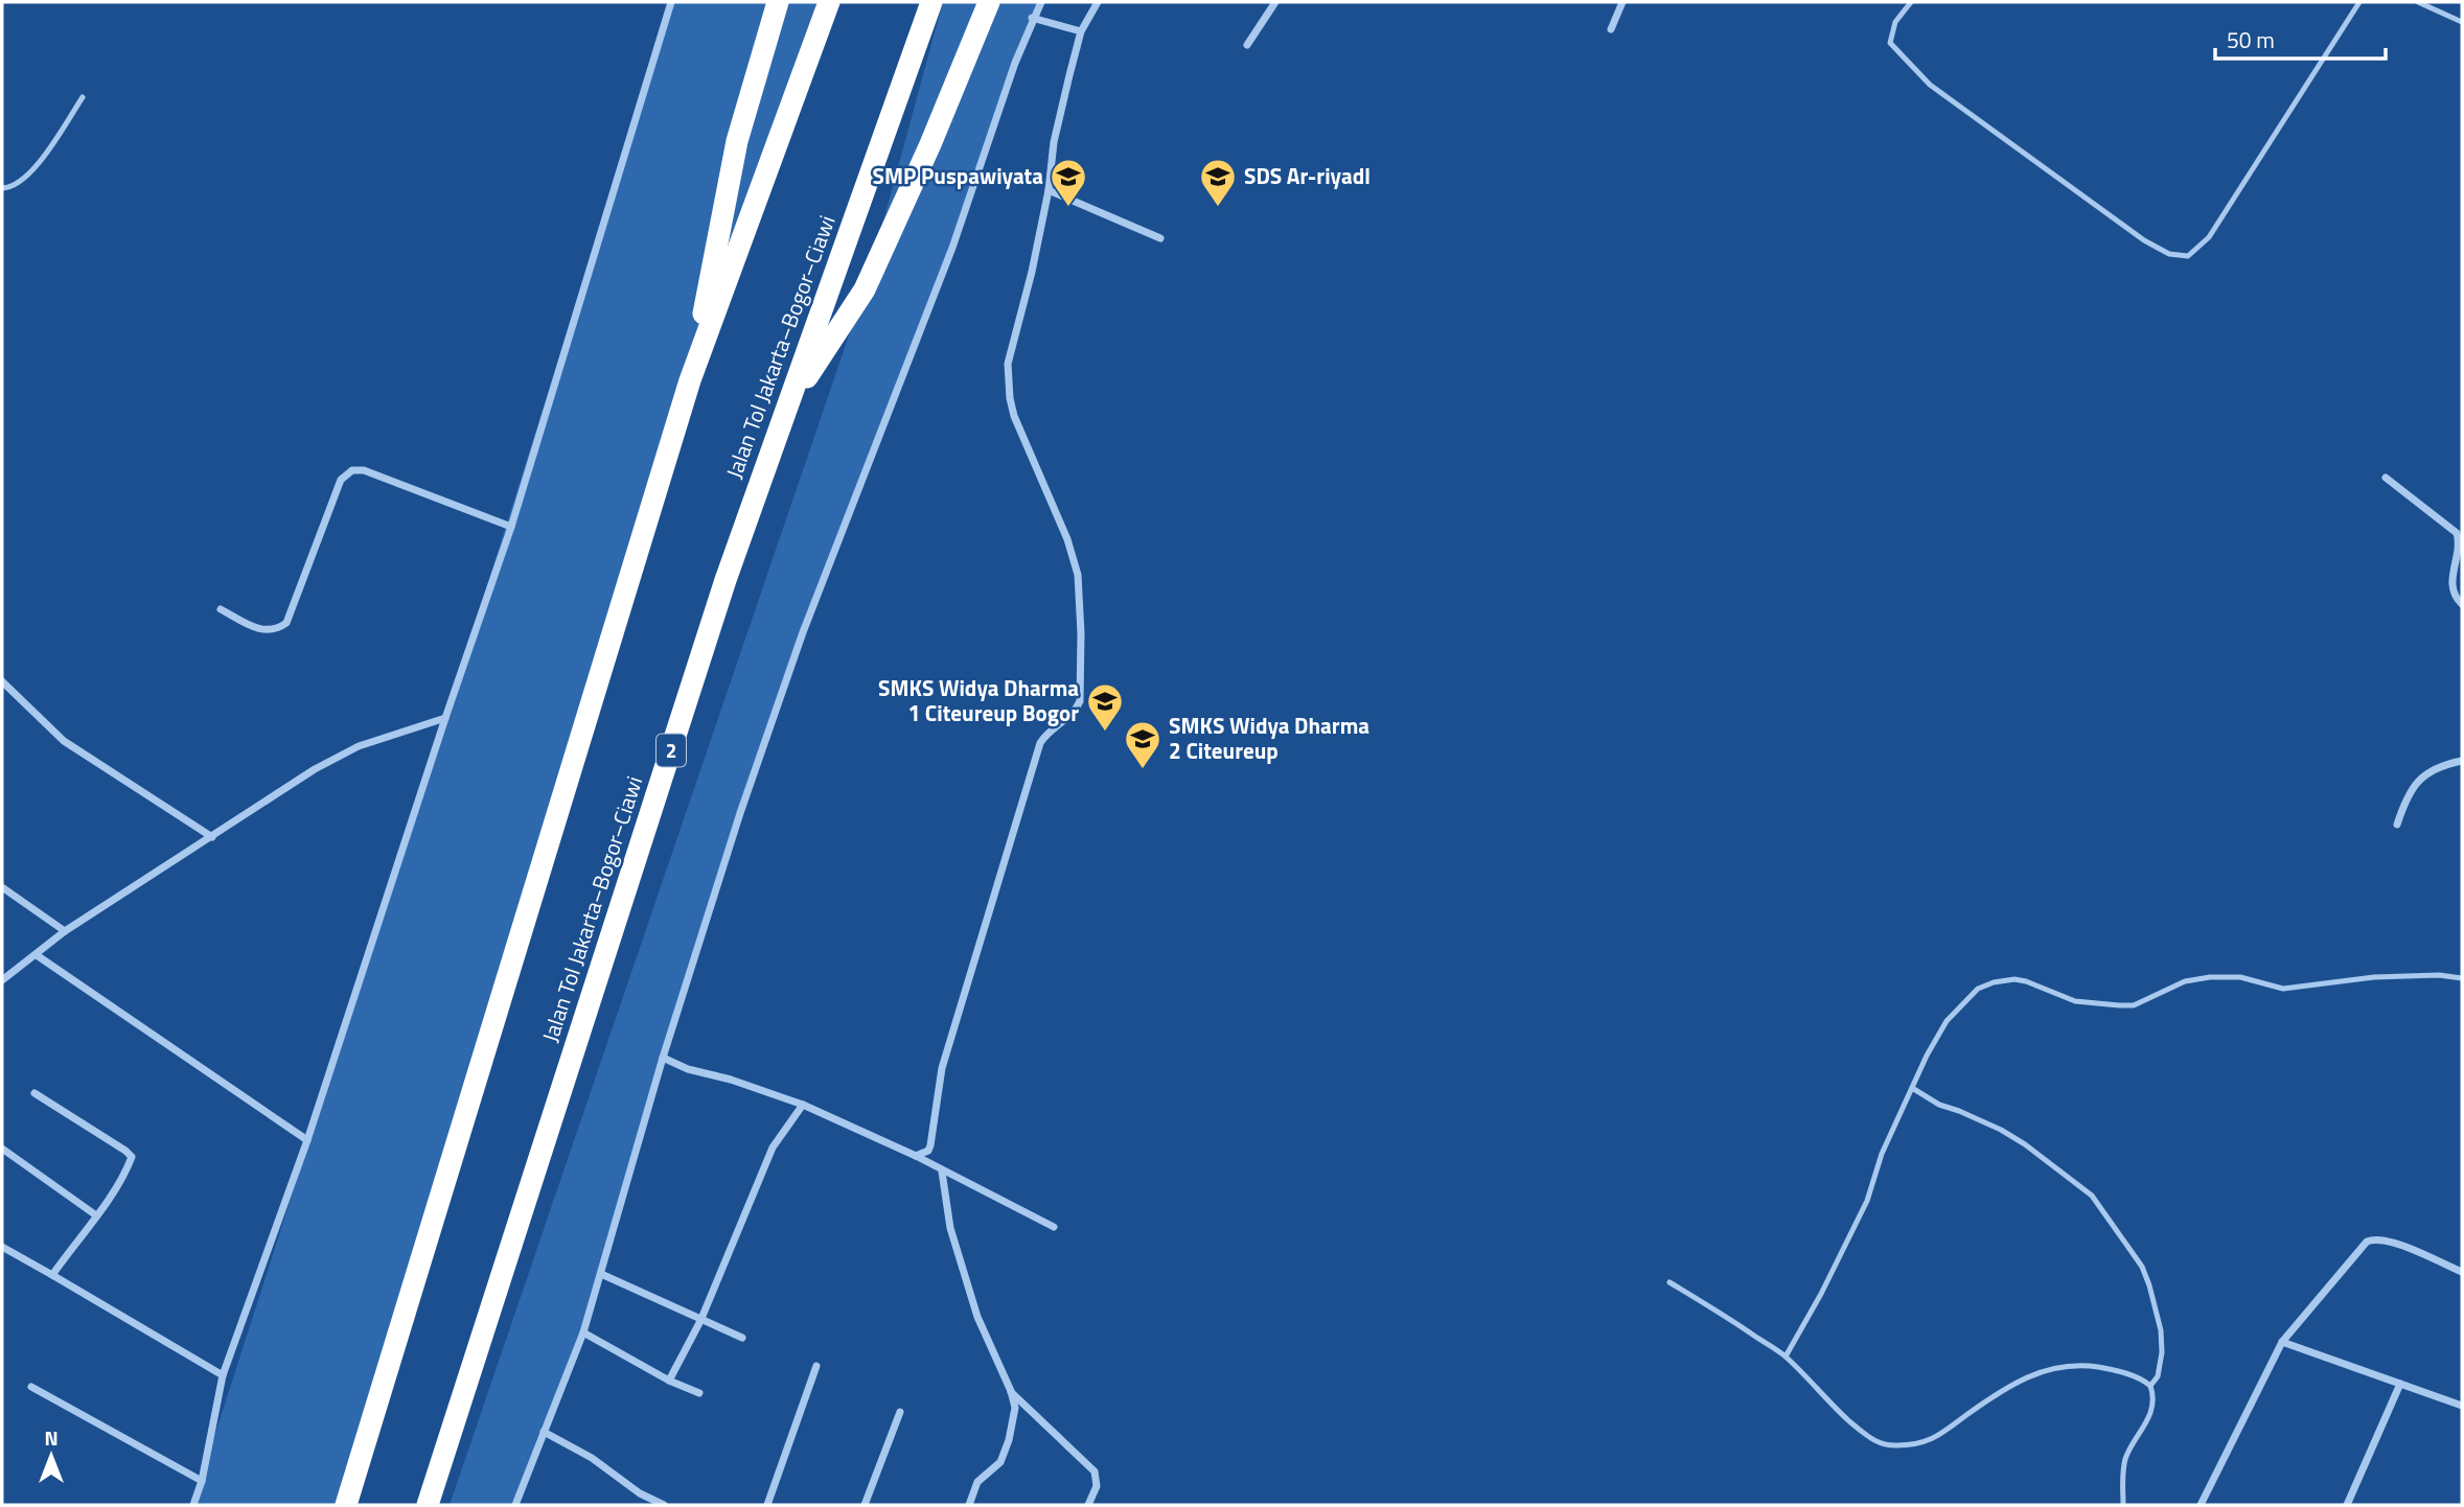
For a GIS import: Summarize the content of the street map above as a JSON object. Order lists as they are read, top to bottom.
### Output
{
  "streets": {
    "highway": ["Jalan Tol Jakarta–Bogor–Ciawi", "2"]
  },
  "places": {
    "school or university": [
      "SMP Puspawiyata",
      "SDS Ar-riyadl",
      "SMKS Widya Dharma 1 Citeureup Bogor",
      "SMKS Widya Dharma 2 Citeureup"
    ]
  },
  "scale_bar": "50 m",
  "north": "top"
}
